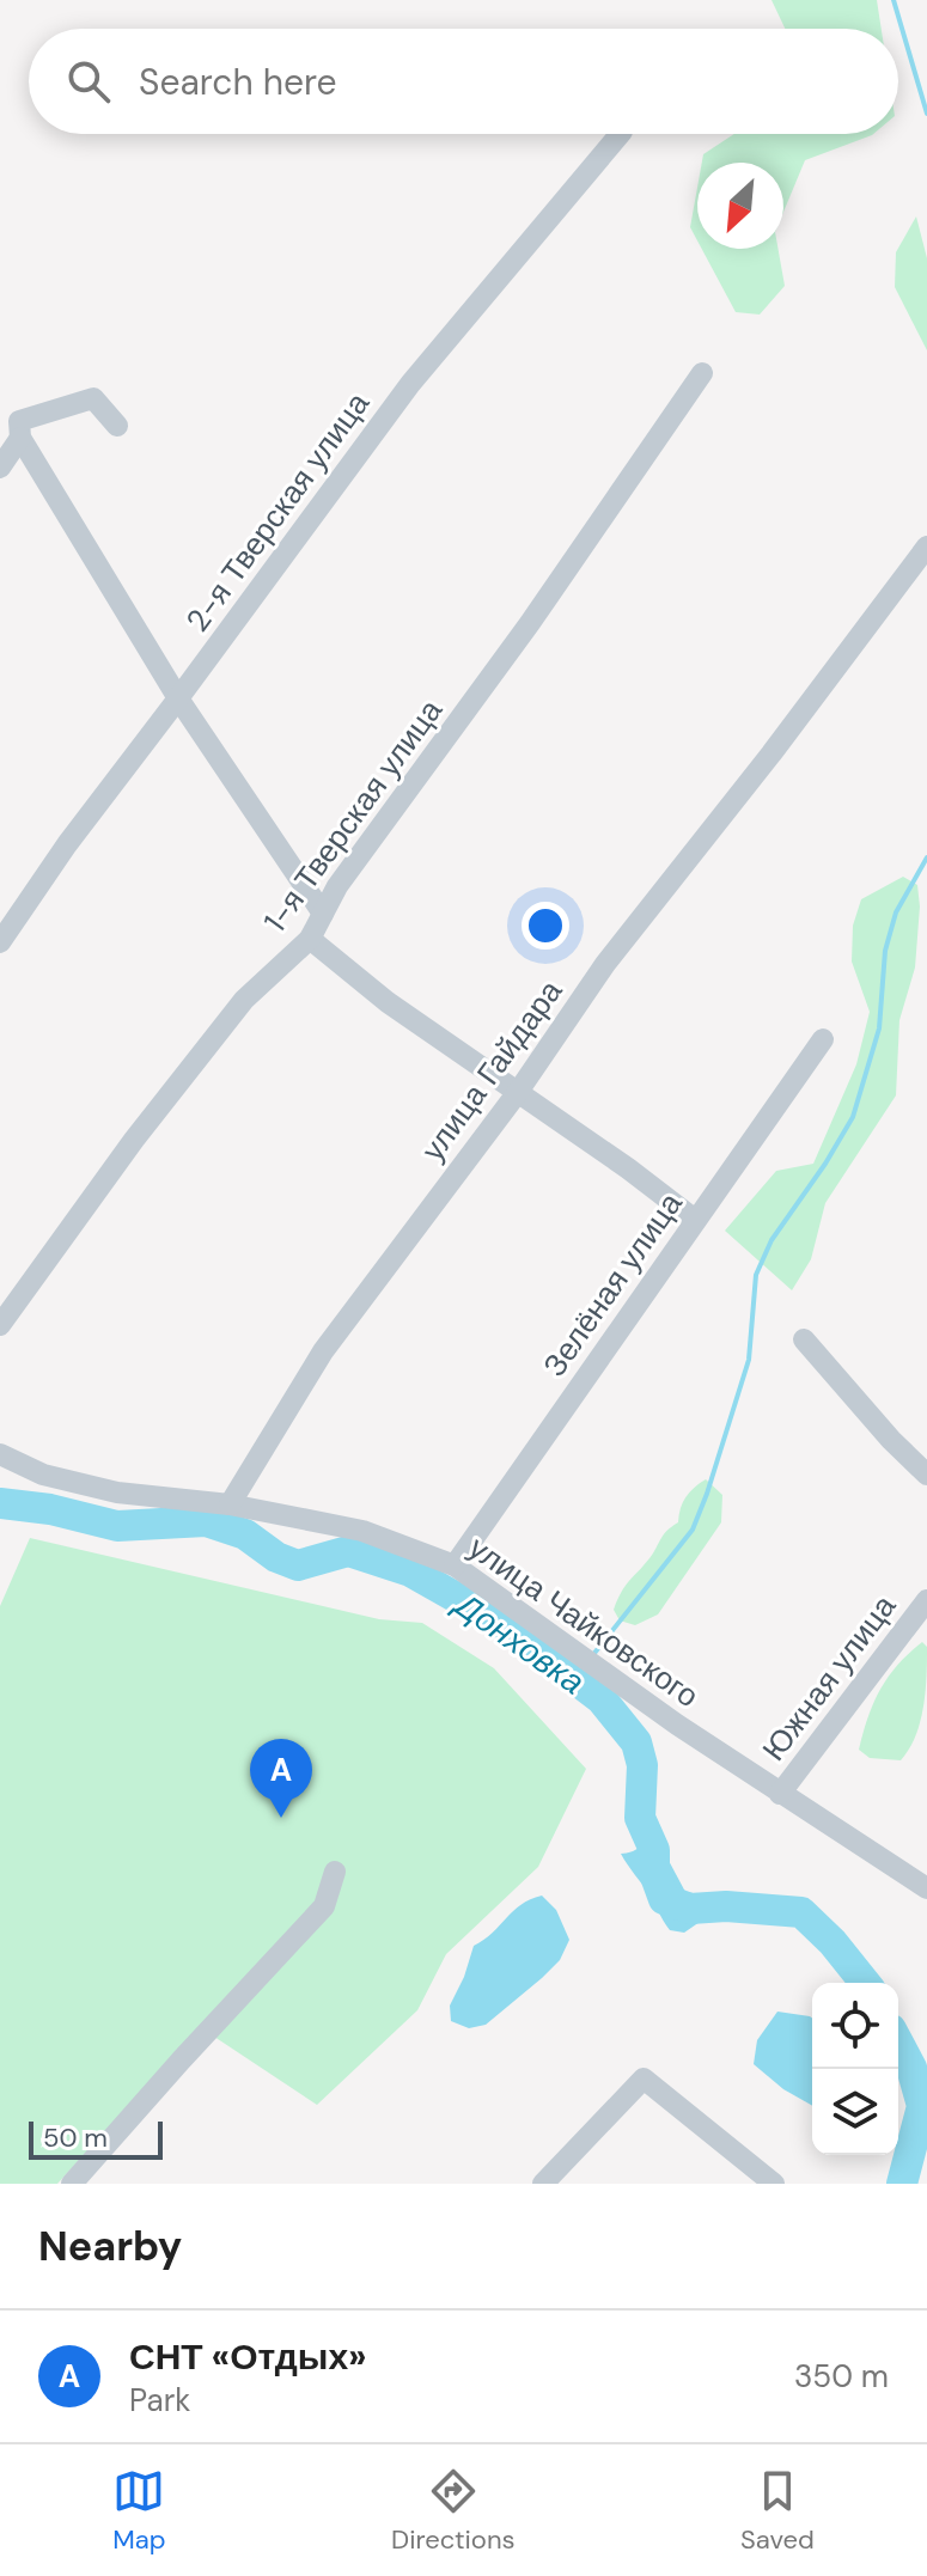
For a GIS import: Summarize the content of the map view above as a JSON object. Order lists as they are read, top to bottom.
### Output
{
  "streets": {
    "street": [
      "2-я Тверская улица",
      "1-я Тверская улица",
      "улица Гайдара",
      "Зелёная улица",
      "улица Чайковского",
      "Южная улица"
    ]
  },
  "crossings": [
    ["улица Гайдара", "улица Чайковского"],
    ["Зелёная улица", "улица Чайковского"],
    ["улица Чайковского", "Южная улица"]
  ],
  "water": ["Донховка"],
  "scale_bar": "50 m",
  "north": "bottom left",
  "page": {
    "search": "Search here",
    "pins": "A",
    "scale": "50 m",
    "heading": "Nearby",
    "list": [
      {
        "mark": "A",
        "name": "СНТ «Отдых»",
        "note": "Park",
        "value": "350 m"
      }
    ],
    "nav": ["Map", "Directions", "Saved"]
  }
}
